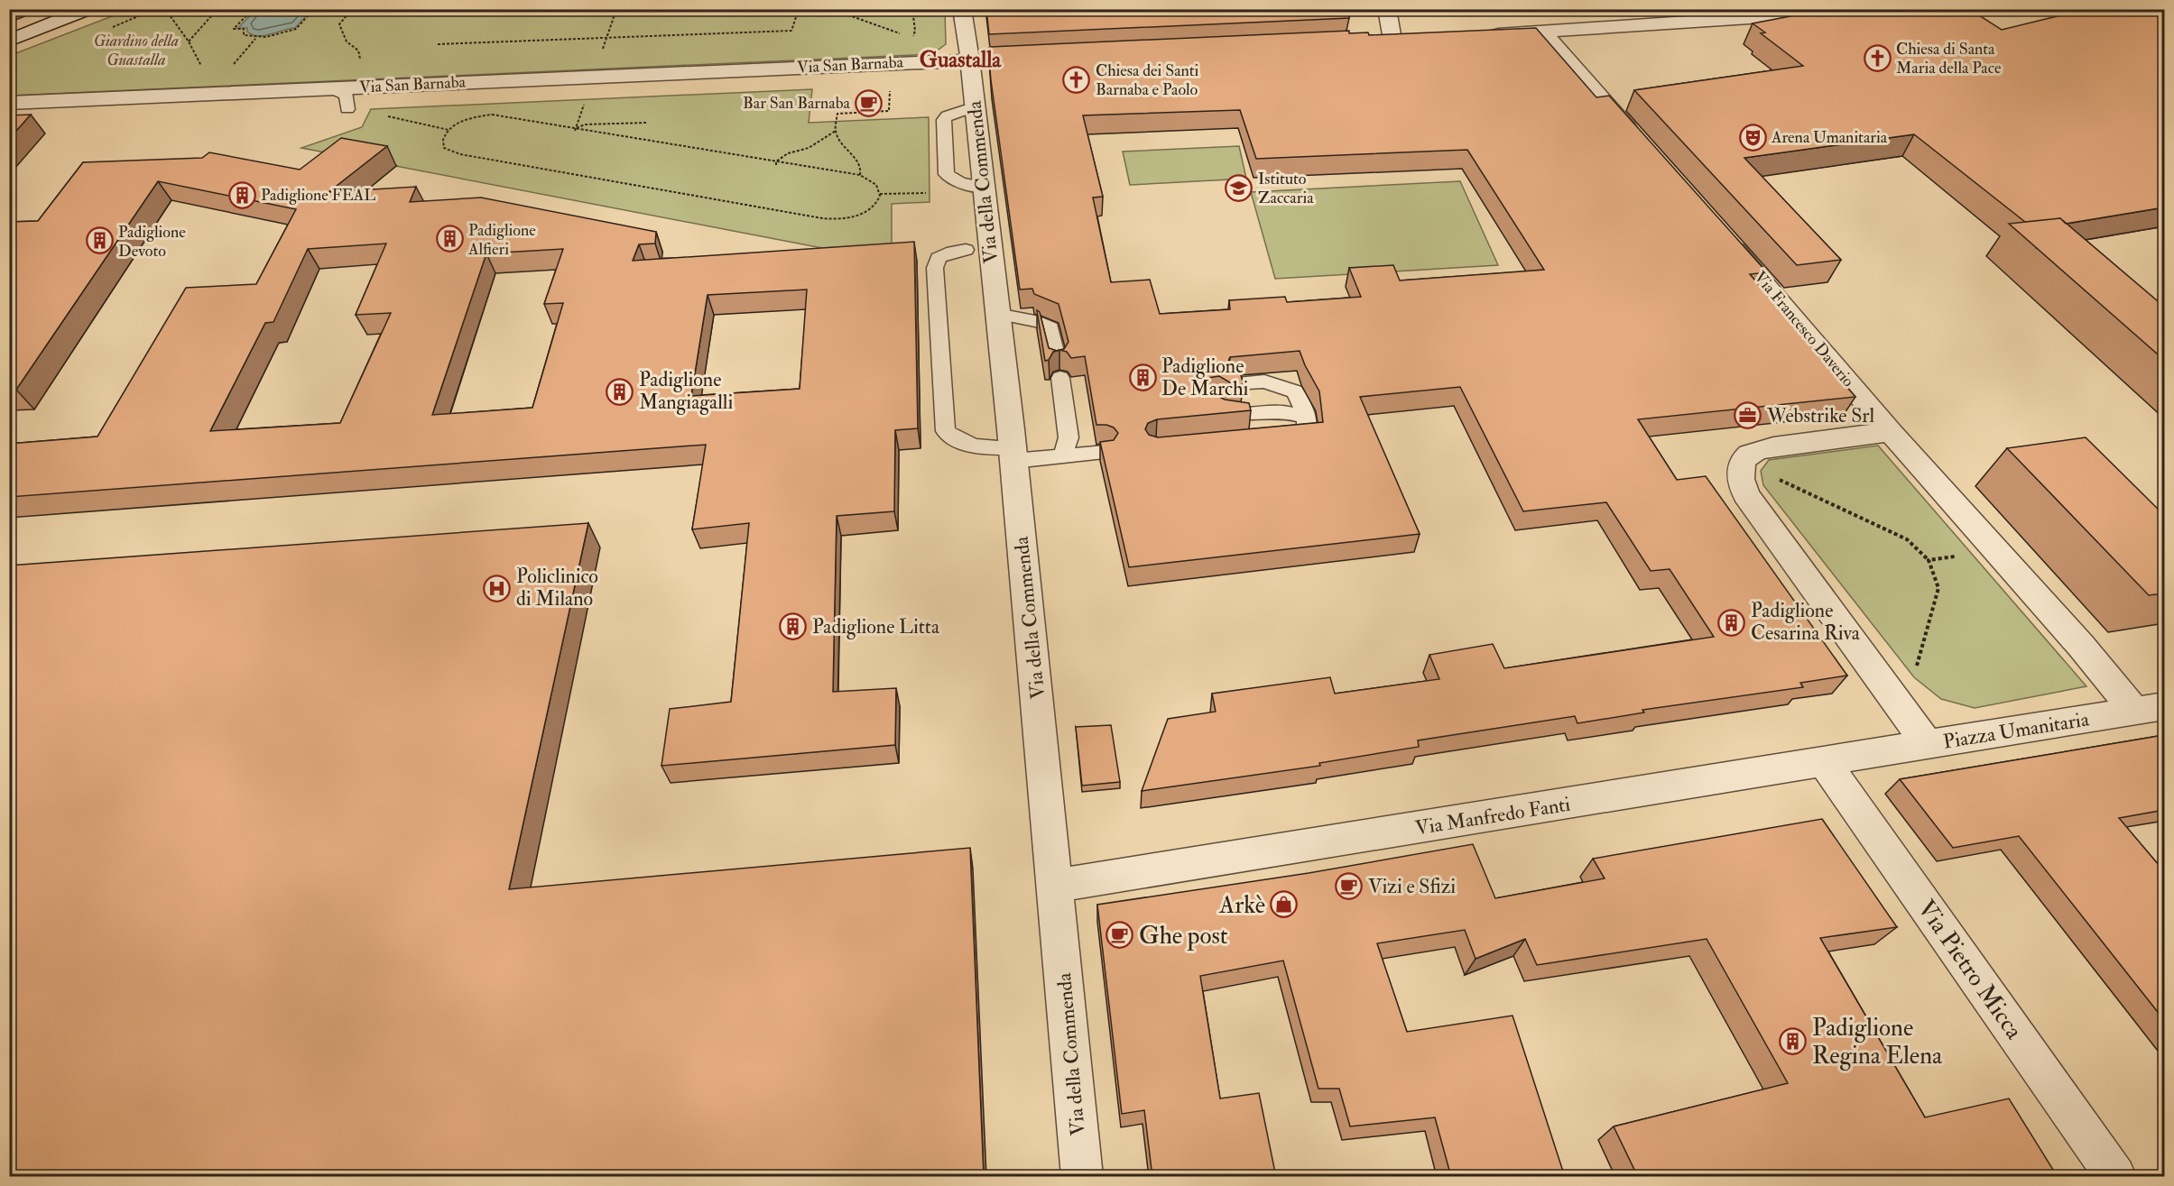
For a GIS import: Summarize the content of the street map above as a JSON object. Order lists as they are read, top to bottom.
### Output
{
  "streets": {
    "street": [
      "Via San Barnaba",
      "Via della Commenda",
      "Via Francesco Daverio",
      "Piazza Umanitaria",
      "Via Manfredo Fanti",
      "Via Pietro Micca"
    ]
  },
  "crossings": [
    ["Via San Barnaba", "Via della Commenda"],
    ["Via della Commenda", "Via Manfredo Fanti"],
    ["Via Francesco Daverio", "Piazza Umanitaria"],
    ["Piazza Umanitaria", "Via Manfredo Fanti"],
    ["Via Manfredo Fanti", "Via Pietro Micca"]
  ],
  "districts": ["Guastalla"],
  "parks": ["Giardino della Guastalla"],
  "places": {
    "church": ["Chiesa di Santa Maria della Pace", "Chiesa dei Santi Barnaba e Paolo"],
    "cafe": ["Bar San Barnaba", "Vizi e Sfizi", "Ghe post"],
    "theatre": ["Arena Umanitaria"],
    "school or university": ["Istituto Zaccaria"],
    "building": [
      "Padiglione FEAL",
      "Padiglione Alfieri",
      "Padiglione Devoto",
      "Padiglione De Marchi",
      "Padiglione Mangiagalli",
      "Padiglione Cesarina Riva",
      "Padiglione Litta",
      "Padiglione Regina Elena"
    ],
    "office": ["Webstrike Srl"],
    "hospital": ["Policlinico di Milano"],
    "shop": ["Arkè"]
  }
}
